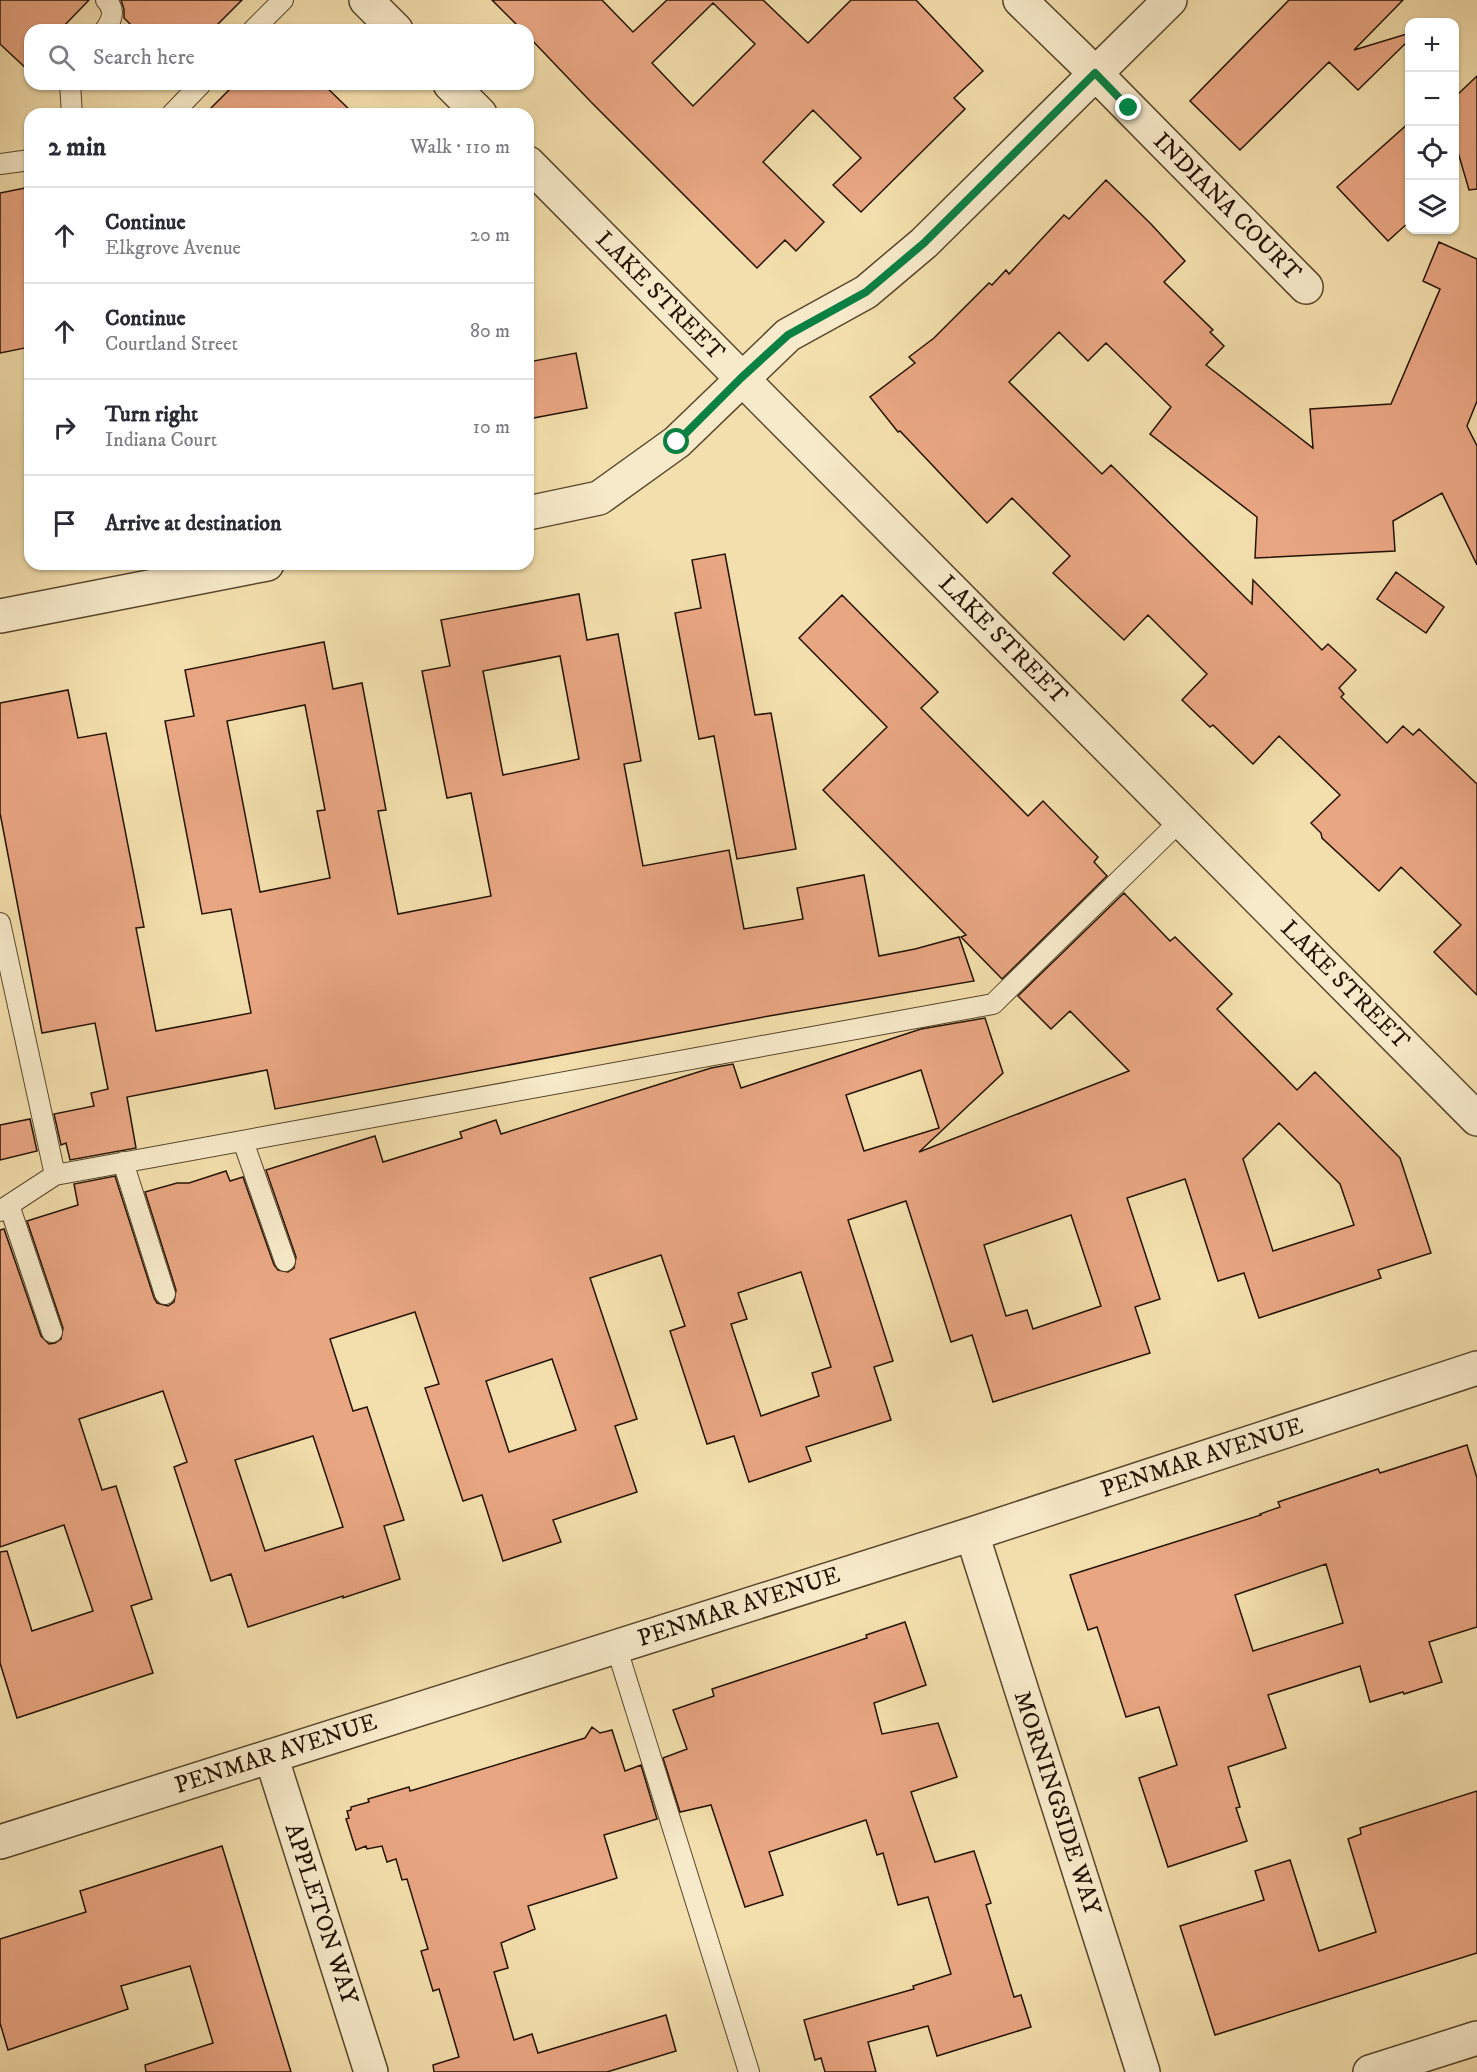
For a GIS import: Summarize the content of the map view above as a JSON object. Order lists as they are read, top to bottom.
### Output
{
  "streets": {
    "street": [
      "INDIANA COURT",
      "LAKE STREET",
      "PENMAR AVENUE",
      "MORNINGSIDE WAY",
      "APPLETON WAY"
    ]
  },
  "crossings": [
    ["PENMAR AVENUE", "MORNINGSIDE WAY"],
    ["PENMAR AVENUE", "APPLETON WAY"]
  ],
  "page": {
    "map_buttons": ["+", "−"],
    "search": "Search here",
    "heading": ["2 min", "Walk · 110 m"],
    "list": [
      ["Continue", "Elkgrove Avenue", "20 m"],
      ["Continue", "Courtland Street", "80 m"],
      ["Turn right", "Indiana Court", "10 m"],
      "Arrive at destination"
    ]
  }
}
